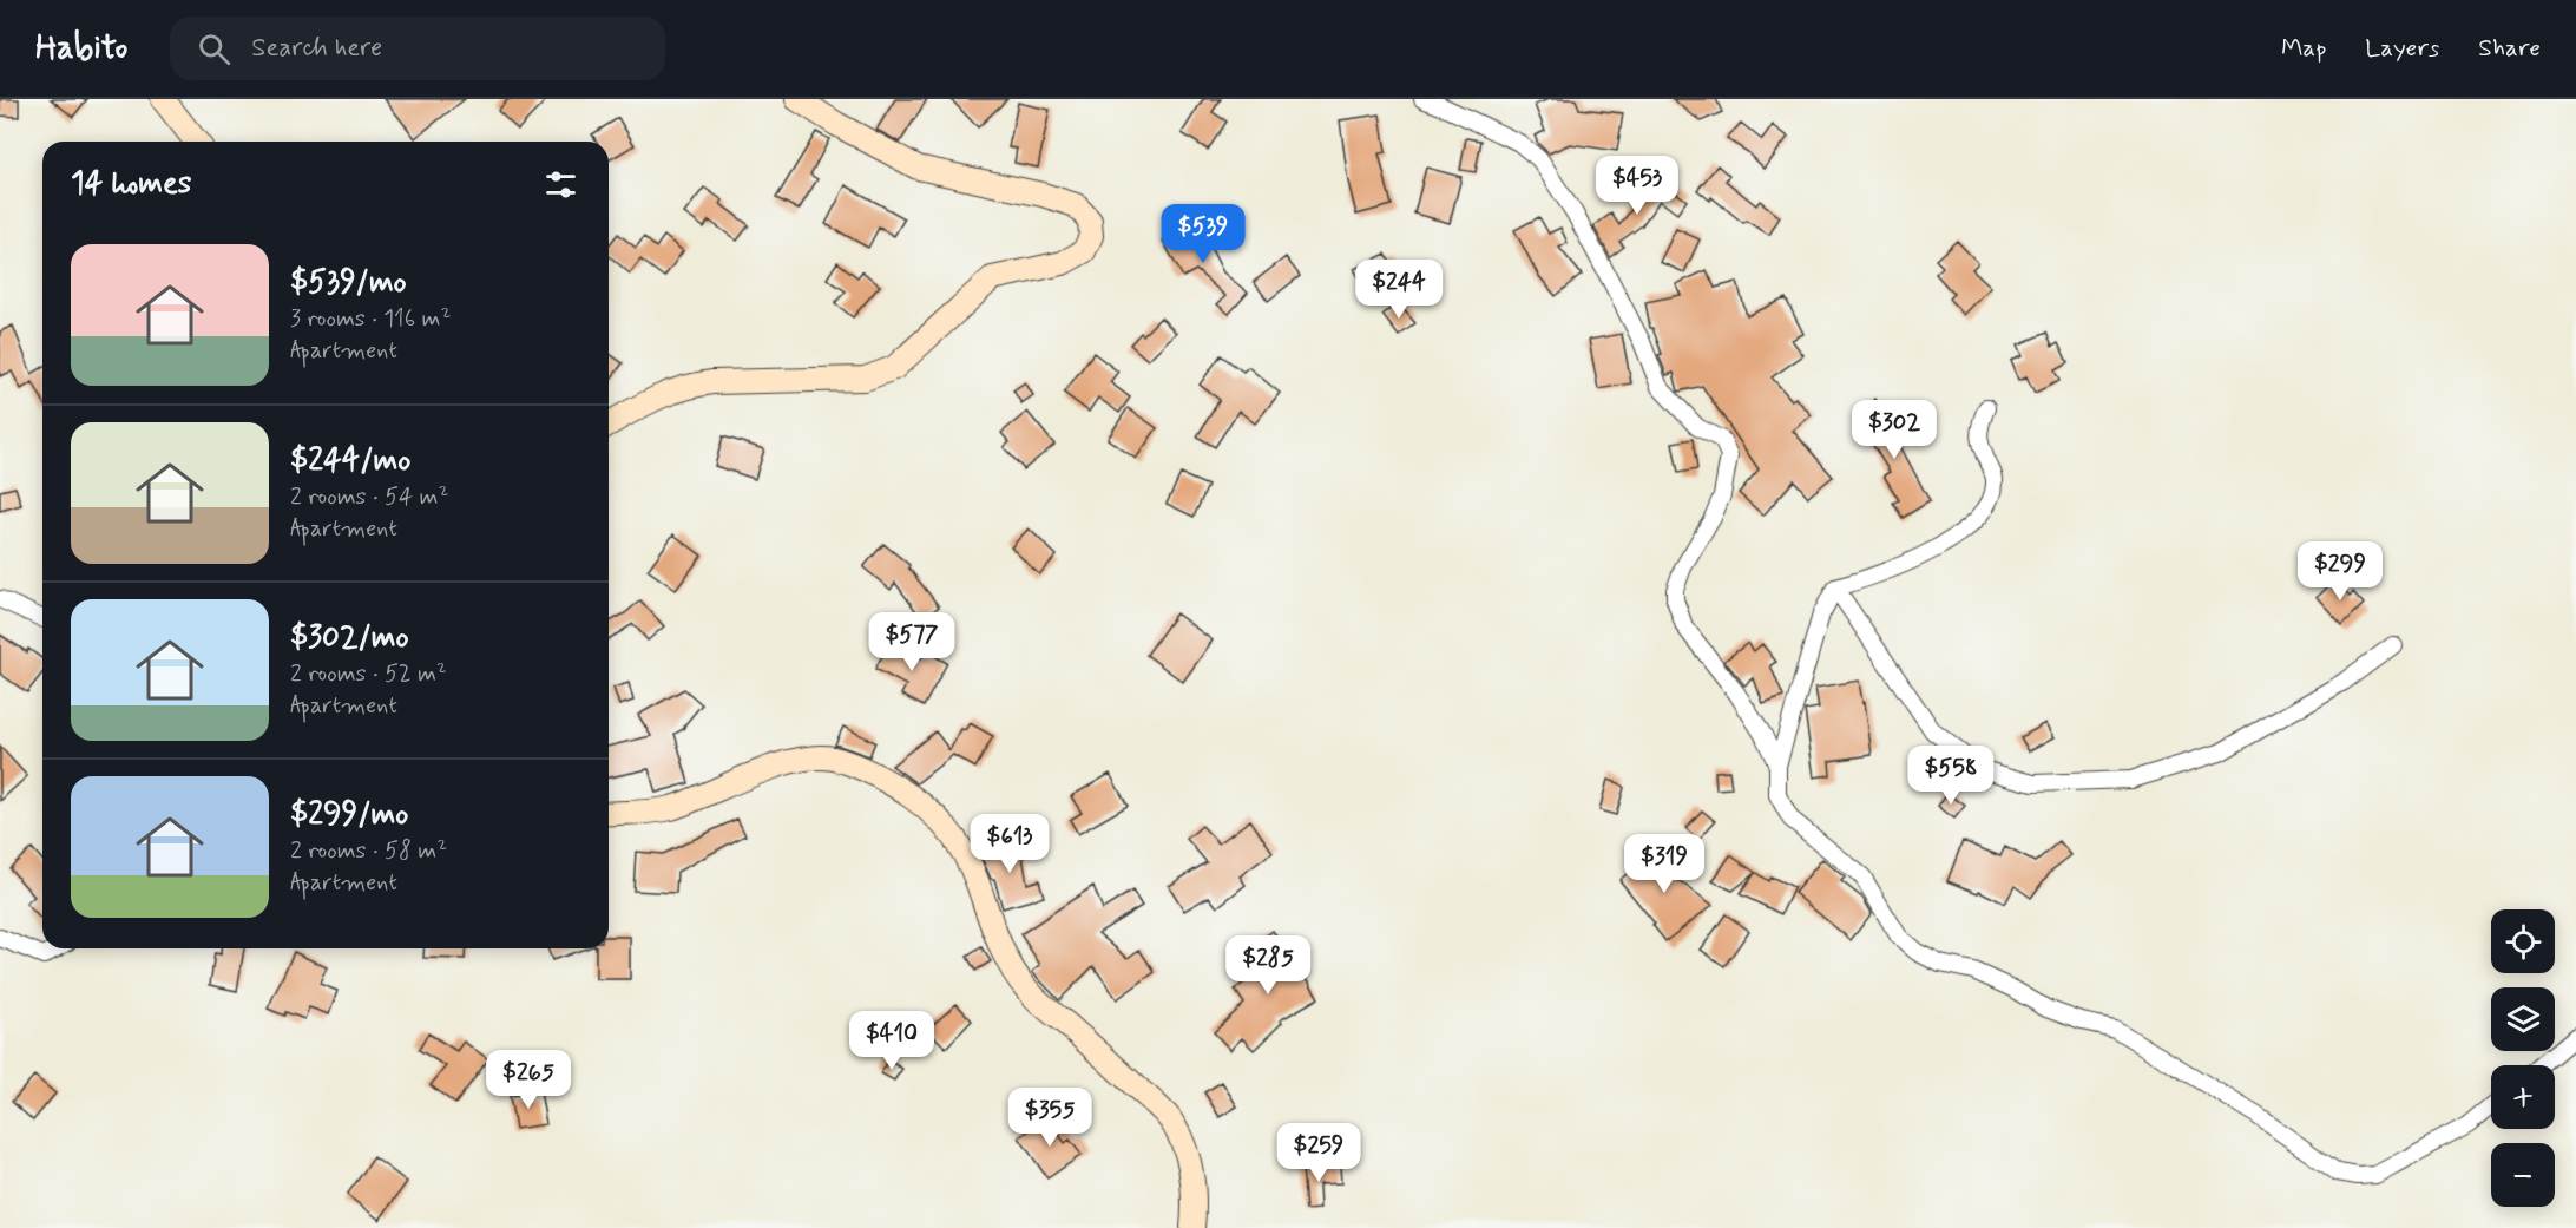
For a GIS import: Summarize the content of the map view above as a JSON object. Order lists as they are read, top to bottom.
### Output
{
  "page": {
    "header": "Habito",
    "search": "Search here",
    "nav": ["Map", "Layers", "Share"],
    "heading": "14 homes",
    "price": [
      "$453",
      "$539",
      "$244",
      "$302",
      "$299",
      "$577",
      "$558",
      "$613",
      "$319",
      "$285",
      "$410",
      "$265",
      "$355",
      "$259"
    ],
    "list": [
      {
        "name": "$539/mo",
        "note": "3 rooms · 116 m² · Apartment"
      },
      {
        "name": "$244/mo",
        "note": "2 rooms · 54 m² · Apartment"
      },
      {
        "name": "$302/mo",
        "note": "2 rooms · 52 m² · Apartment"
      },
      {
        "name": "$299/mo",
        "note": "2 rooms · 58 m² · Apartment"
      }
    ],
    "map_buttons": ["+", "−"]
  }
}
